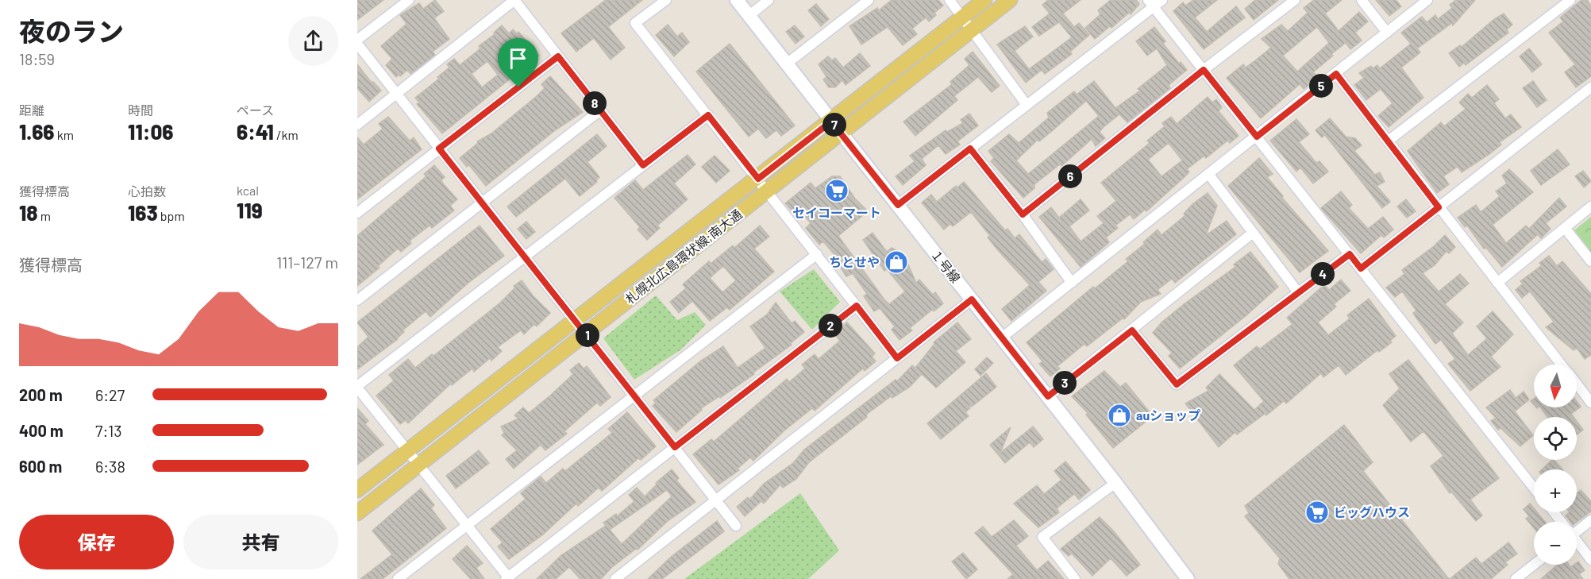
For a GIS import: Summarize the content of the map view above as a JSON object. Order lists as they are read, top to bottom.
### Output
{
  "streets": {
    "main road": ["札幌北広島環状線;南大通"],
    "street": ["１号線"]
  },
  "crossings": [
    ["札幌北広島環状線;南大通", "１号線"]
  ],
  "places": {
    "supermarket": ["セイコーマート", "ビッグハウス"],
    "shop": ["ちとせや", "auショップ"]
  },
  "north": "bottom",
  "page": {
    "heading": ["夜のラン", "18:59"],
    "pins": [
      "5",
      "8",
      "7",
      "6",
      "4",
      "2",
      "1",
      "3"
    ],
    "stats": [
      ["距離", "1.66 km"],
      ["時間", "11:06"],
      ["ペース", "6:41 /km"],
      ["獲得標高", "18 m"],
      ["心拍数", "163 bpm"],
      ["kcal", "119"]
    ],
    "chart": ["獲得標高", "111–127 m"],
    "map_buttons": ["+", "−"],
    "list": [
      {
        "name": "200 m",
        "note": "6:27"
      },
      {
        "name": "400 m",
        "note": "7:13"
      },
      {
        "name": "600 m",
        "note": "6:38"
      }
    ],
    "buttons": ["保存", "共有"]
  }
}
